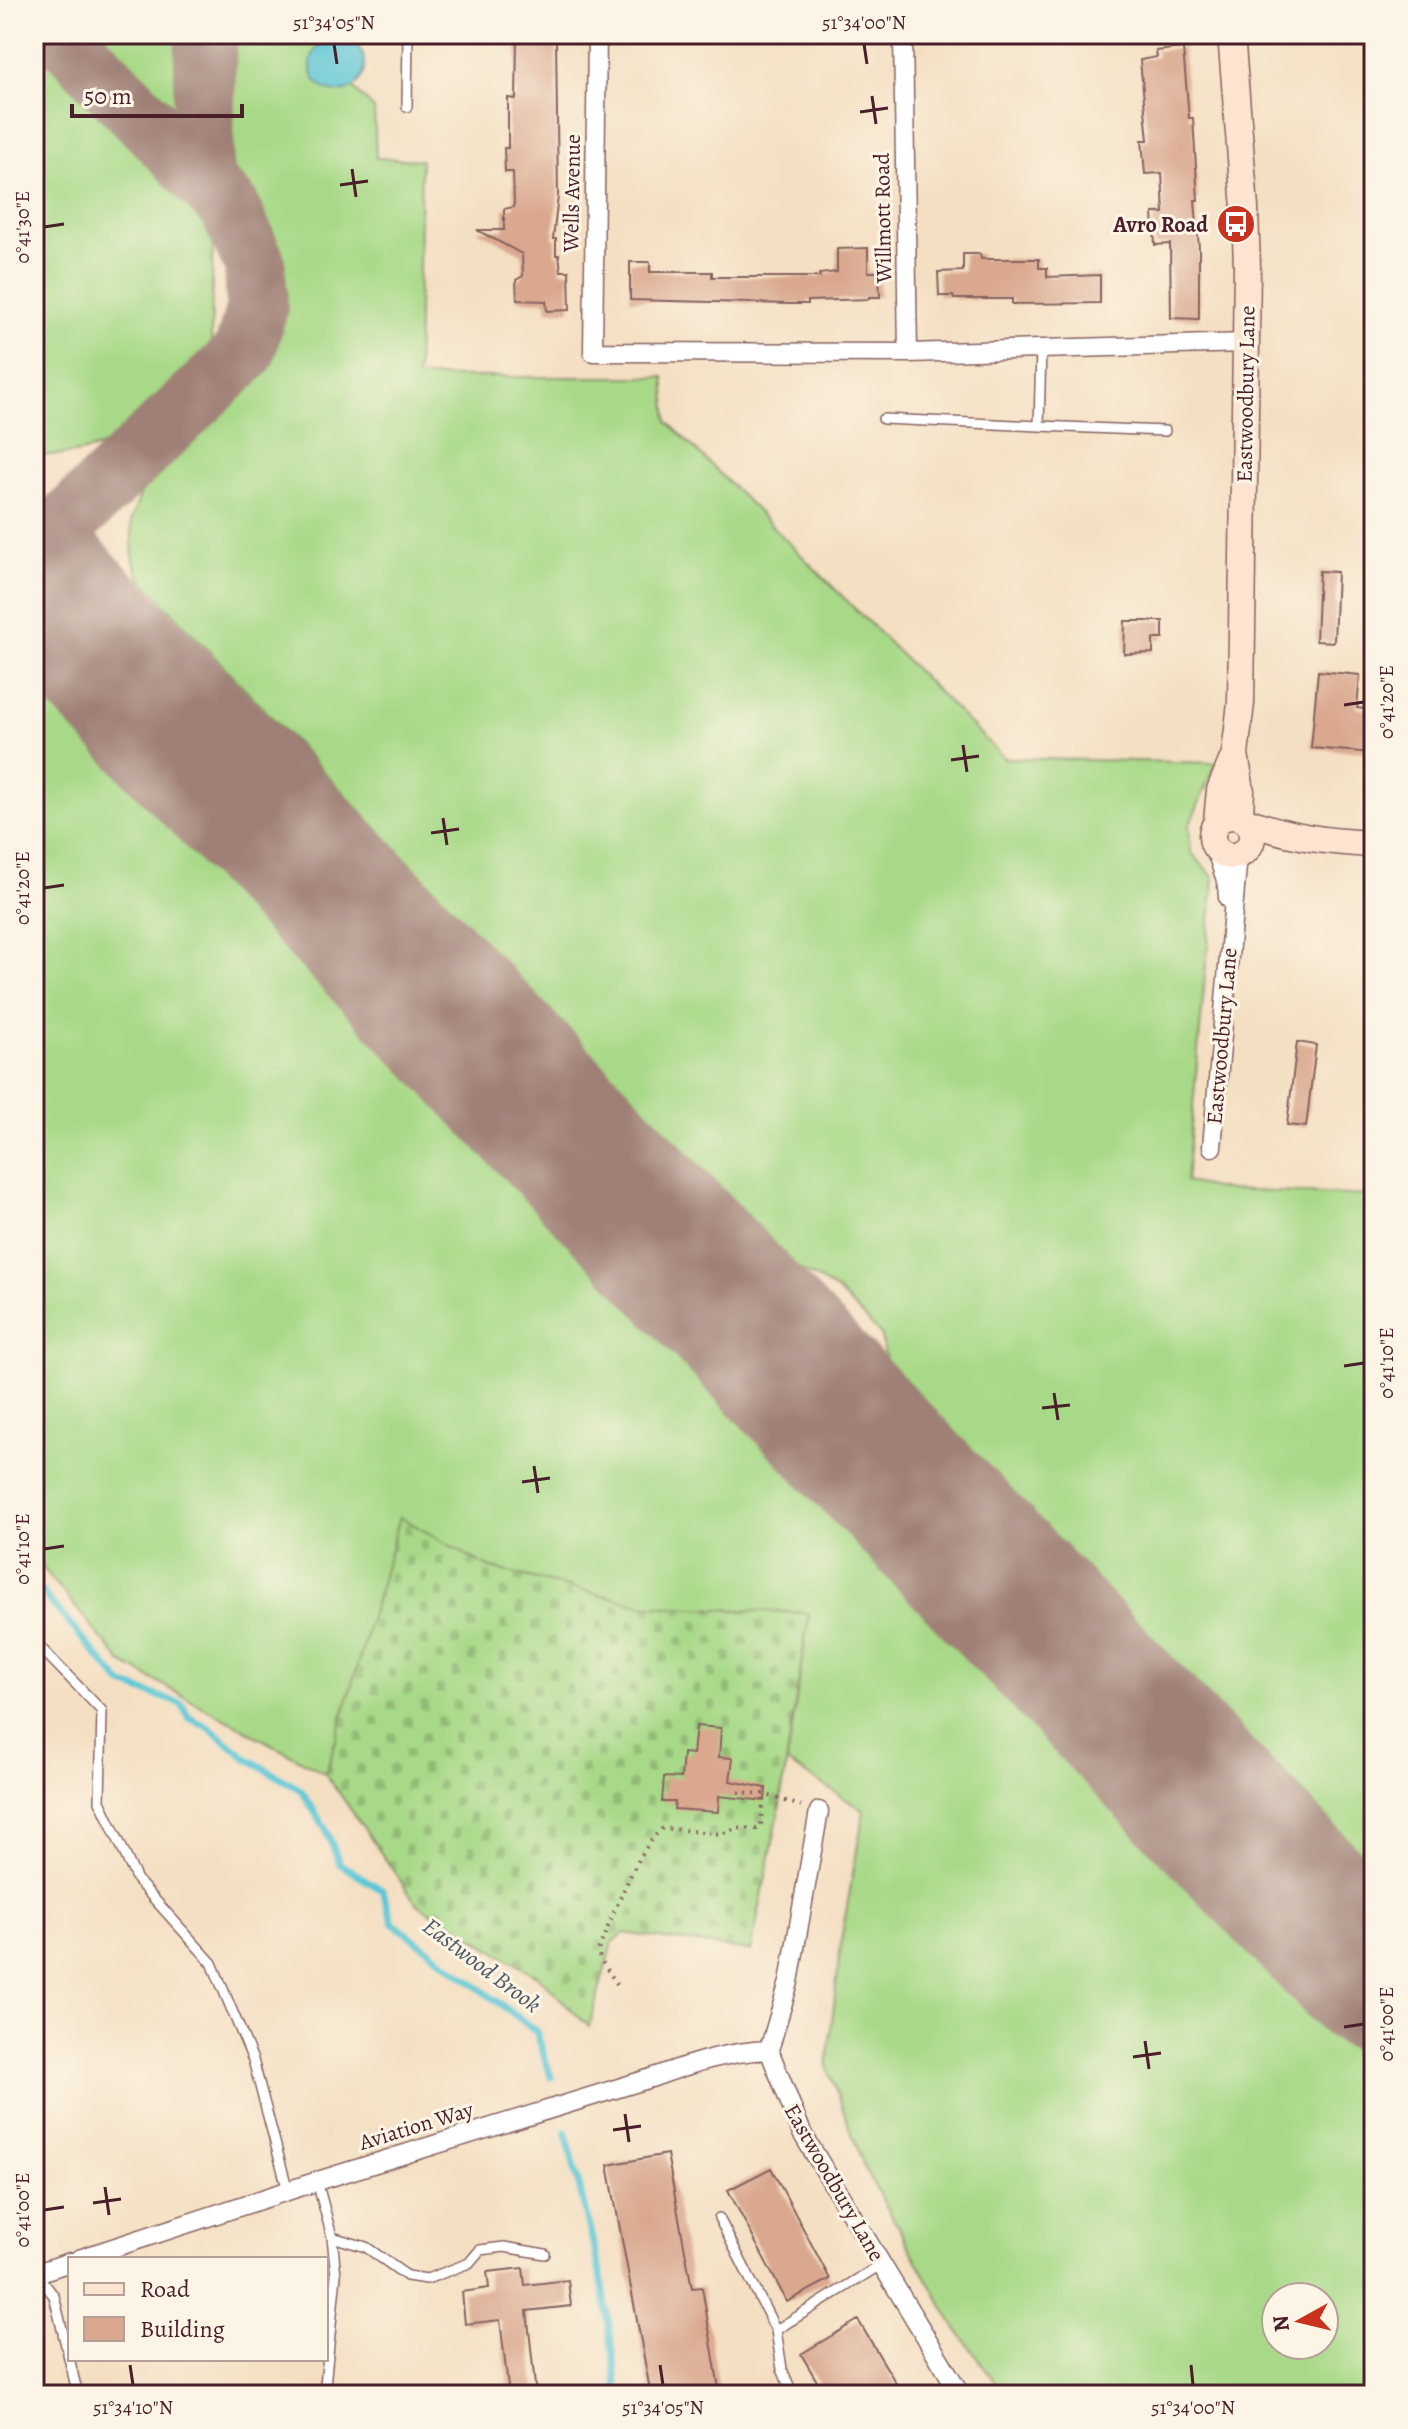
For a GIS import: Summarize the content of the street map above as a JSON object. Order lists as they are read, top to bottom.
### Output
{
  "streets": {
    "street": [
      "Wells Avenue",
      "Willmott Road",
      "Eastwoodbury Lane",
      "Aviation Way"
    ]
  },
  "crossings": [
    ["Wells Avenue", "Willmott Road"],
    ["Eastwoodbury Lane", "Aviation Way"]
  ],
  "water": ["Eastwood Brook"],
  "places": {
    "bus stop": ["Avro Road"]
  },
  "legend": ["Road", "Building"],
  "scale_bar": "50 m",
  "north": "left",
  "coordinates": [
    "51°34'05\"N",
    "51°34'00\"N",
    "0°41'30\"E",
    "0°41'20\"E",
    "0°41'10\"E",
    "0°41'00\"E",
    "51°34'10\"N"
  ]
}
